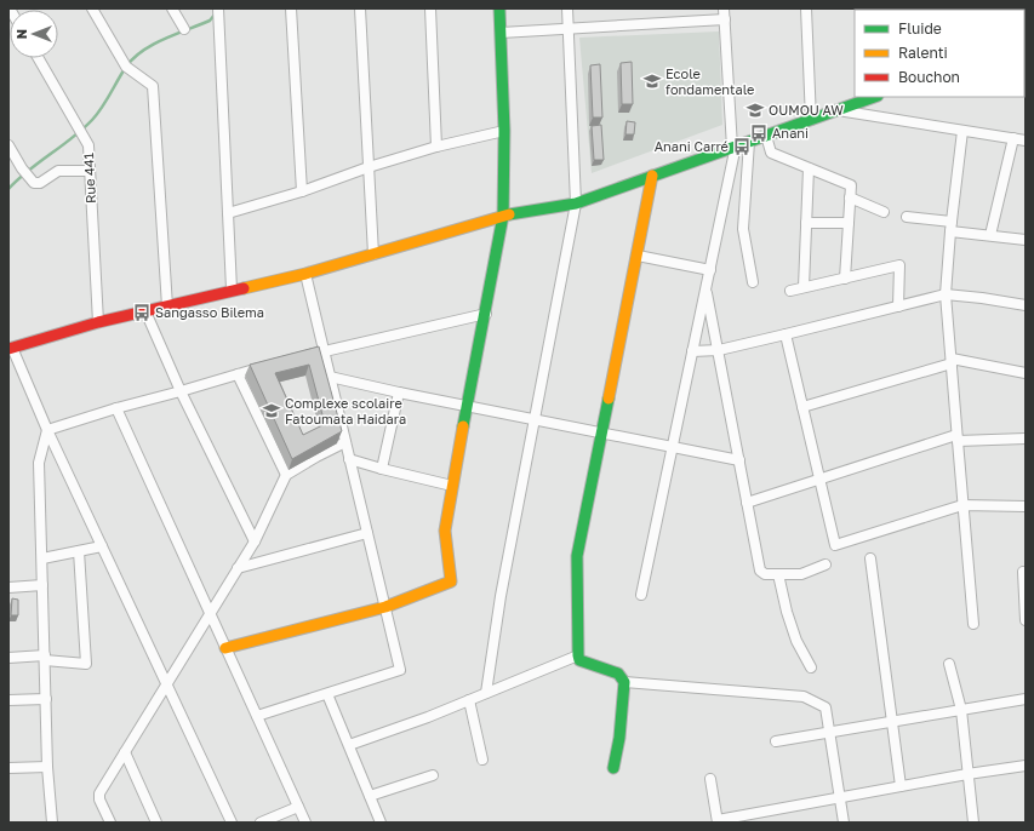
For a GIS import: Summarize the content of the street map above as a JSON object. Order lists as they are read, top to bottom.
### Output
{
  "streets": {
    "street": ["Rue 441"]
  },
  "places": {
    "school or university": ["Ecole fondamentale", "OUMOU AW", "Complexe scolaire Fatoumata Haidara"],
    "bus stop": ["Anani", "Anani Carré", "Sangasso Bilema"]
  },
  "legend": ["Fluide", "Ralenti", "Bouchon"],
  "north": "left"
}
